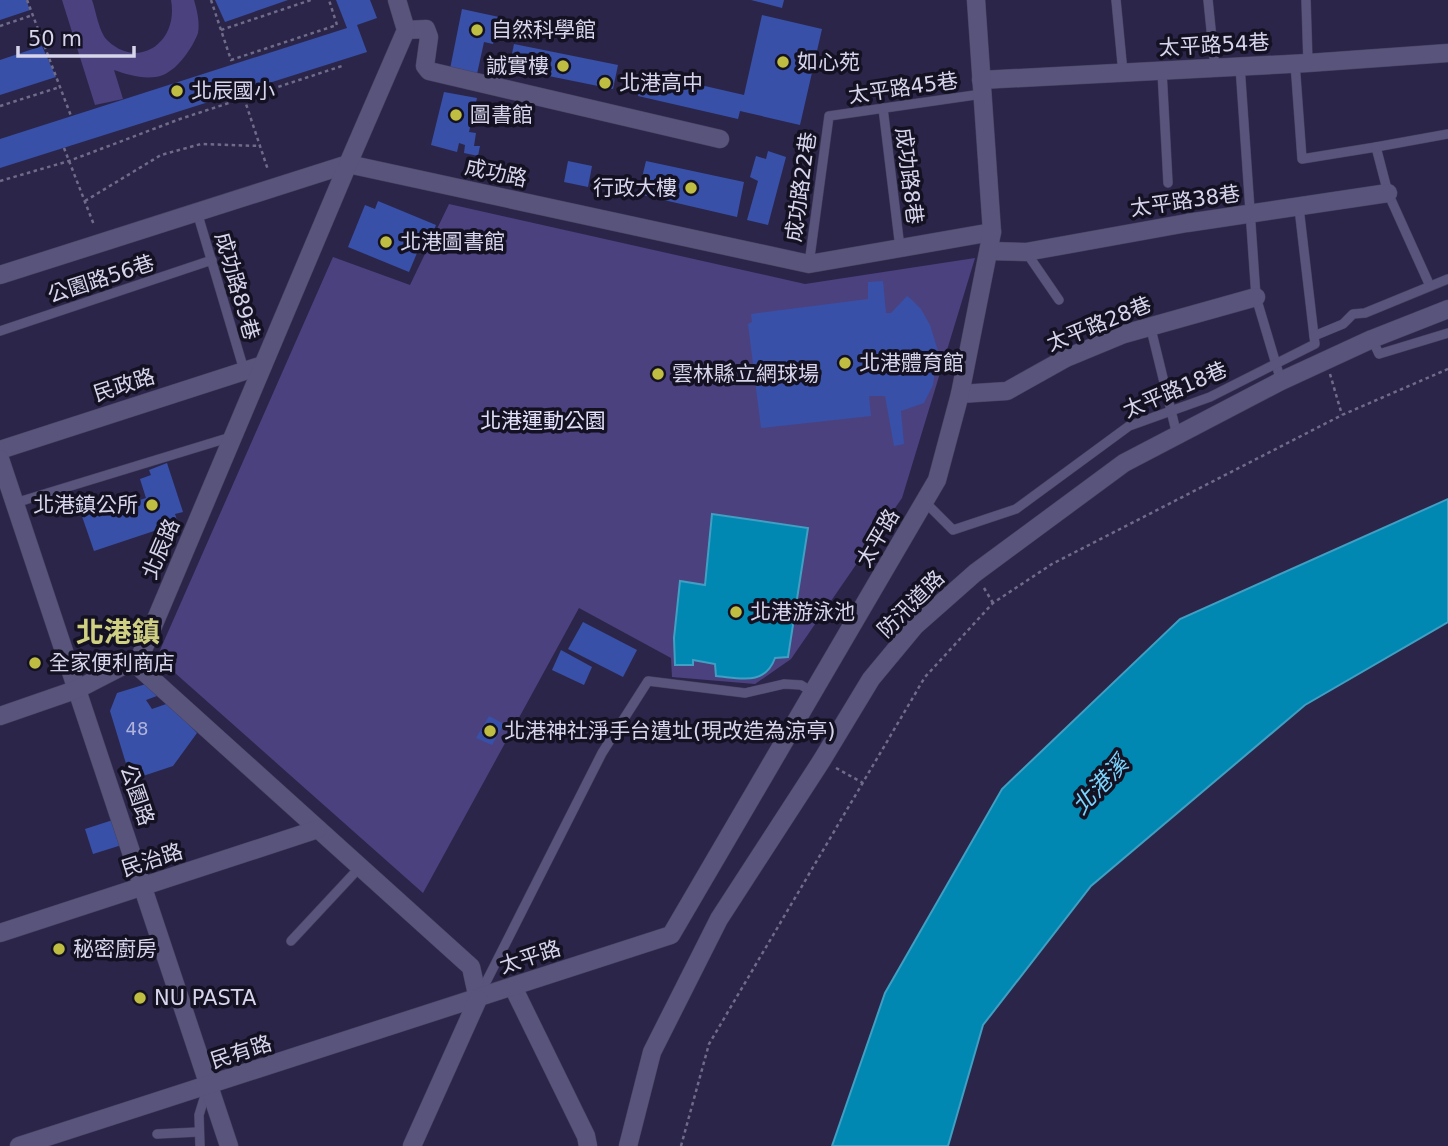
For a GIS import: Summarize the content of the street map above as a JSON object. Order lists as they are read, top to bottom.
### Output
{
  "streets": {
    "street": [
      "太平路54巷",
      "成功路",
      "太平路38巷",
      "太平路28巷",
      "民政路",
      "太平路",
      "北辰路",
      "防汛道路",
      "公園路",
      "民治路",
      "民有路"
    ],
    "lane": [
      "太平路45巷",
      "成功路8巷",
      "成功路22巷",
      "公園路56巷",
      "成功路89巷",
      "太平路18巷"
    ]
  },
  "crossings": [
    ["太平路54巷", "太平路45巷"],
    ["太平路54巷", "太平路"],
    ["太平路45巷", "成功路8巷"],
    ["太平路45巷", "成功路22巷"],
    ["太平路45巷", "太平路"],
    ["成功路", "成功路8巷"],
    ["成功路", "成功路22巷"],
    ["成功路", "成功路89巷"],
    ["成功路", "太平路"],
    ["成功路", "北辰路"],
    ["太平路38巷", "太平路"],
    ["公園路56巷", "成功路89巷"],
    ["成功路89巷", "民政路"],
    ["太平路28巷", "太平路"],
    ["民政路", "北辰路"],
    ["太平路18巷", "太平路"],
    ["太平路18巷", "防汛道路"],
    ["太平路", "民有路"],
    ["公園路", "民治路"],
    ["公園路", "民有路"]
  ],
  "districts": ["北港鎮"],
  "water": ["北港溪"],
  "parks": ["北港運動公園"],
  "places": [
    "自然科學館",
    "如心苑",
    "誠實樓",
    "北港高中",
    "北辰國小",
    "圖書館",
    "行政大樓",
    "北港圖書館",
    "北港體育館",
    "雲林縣立網球場",
    "北港鎮公所",
    "北港游泳池",
    "全家便利商店",
    "北港神社淨手台遺址(現改造為涼亭)",
    "秘密廚房",
    "NU PASTA"
  ],
  "house_numbers": ["48"],
  "scale_bar": "50 m"
}
